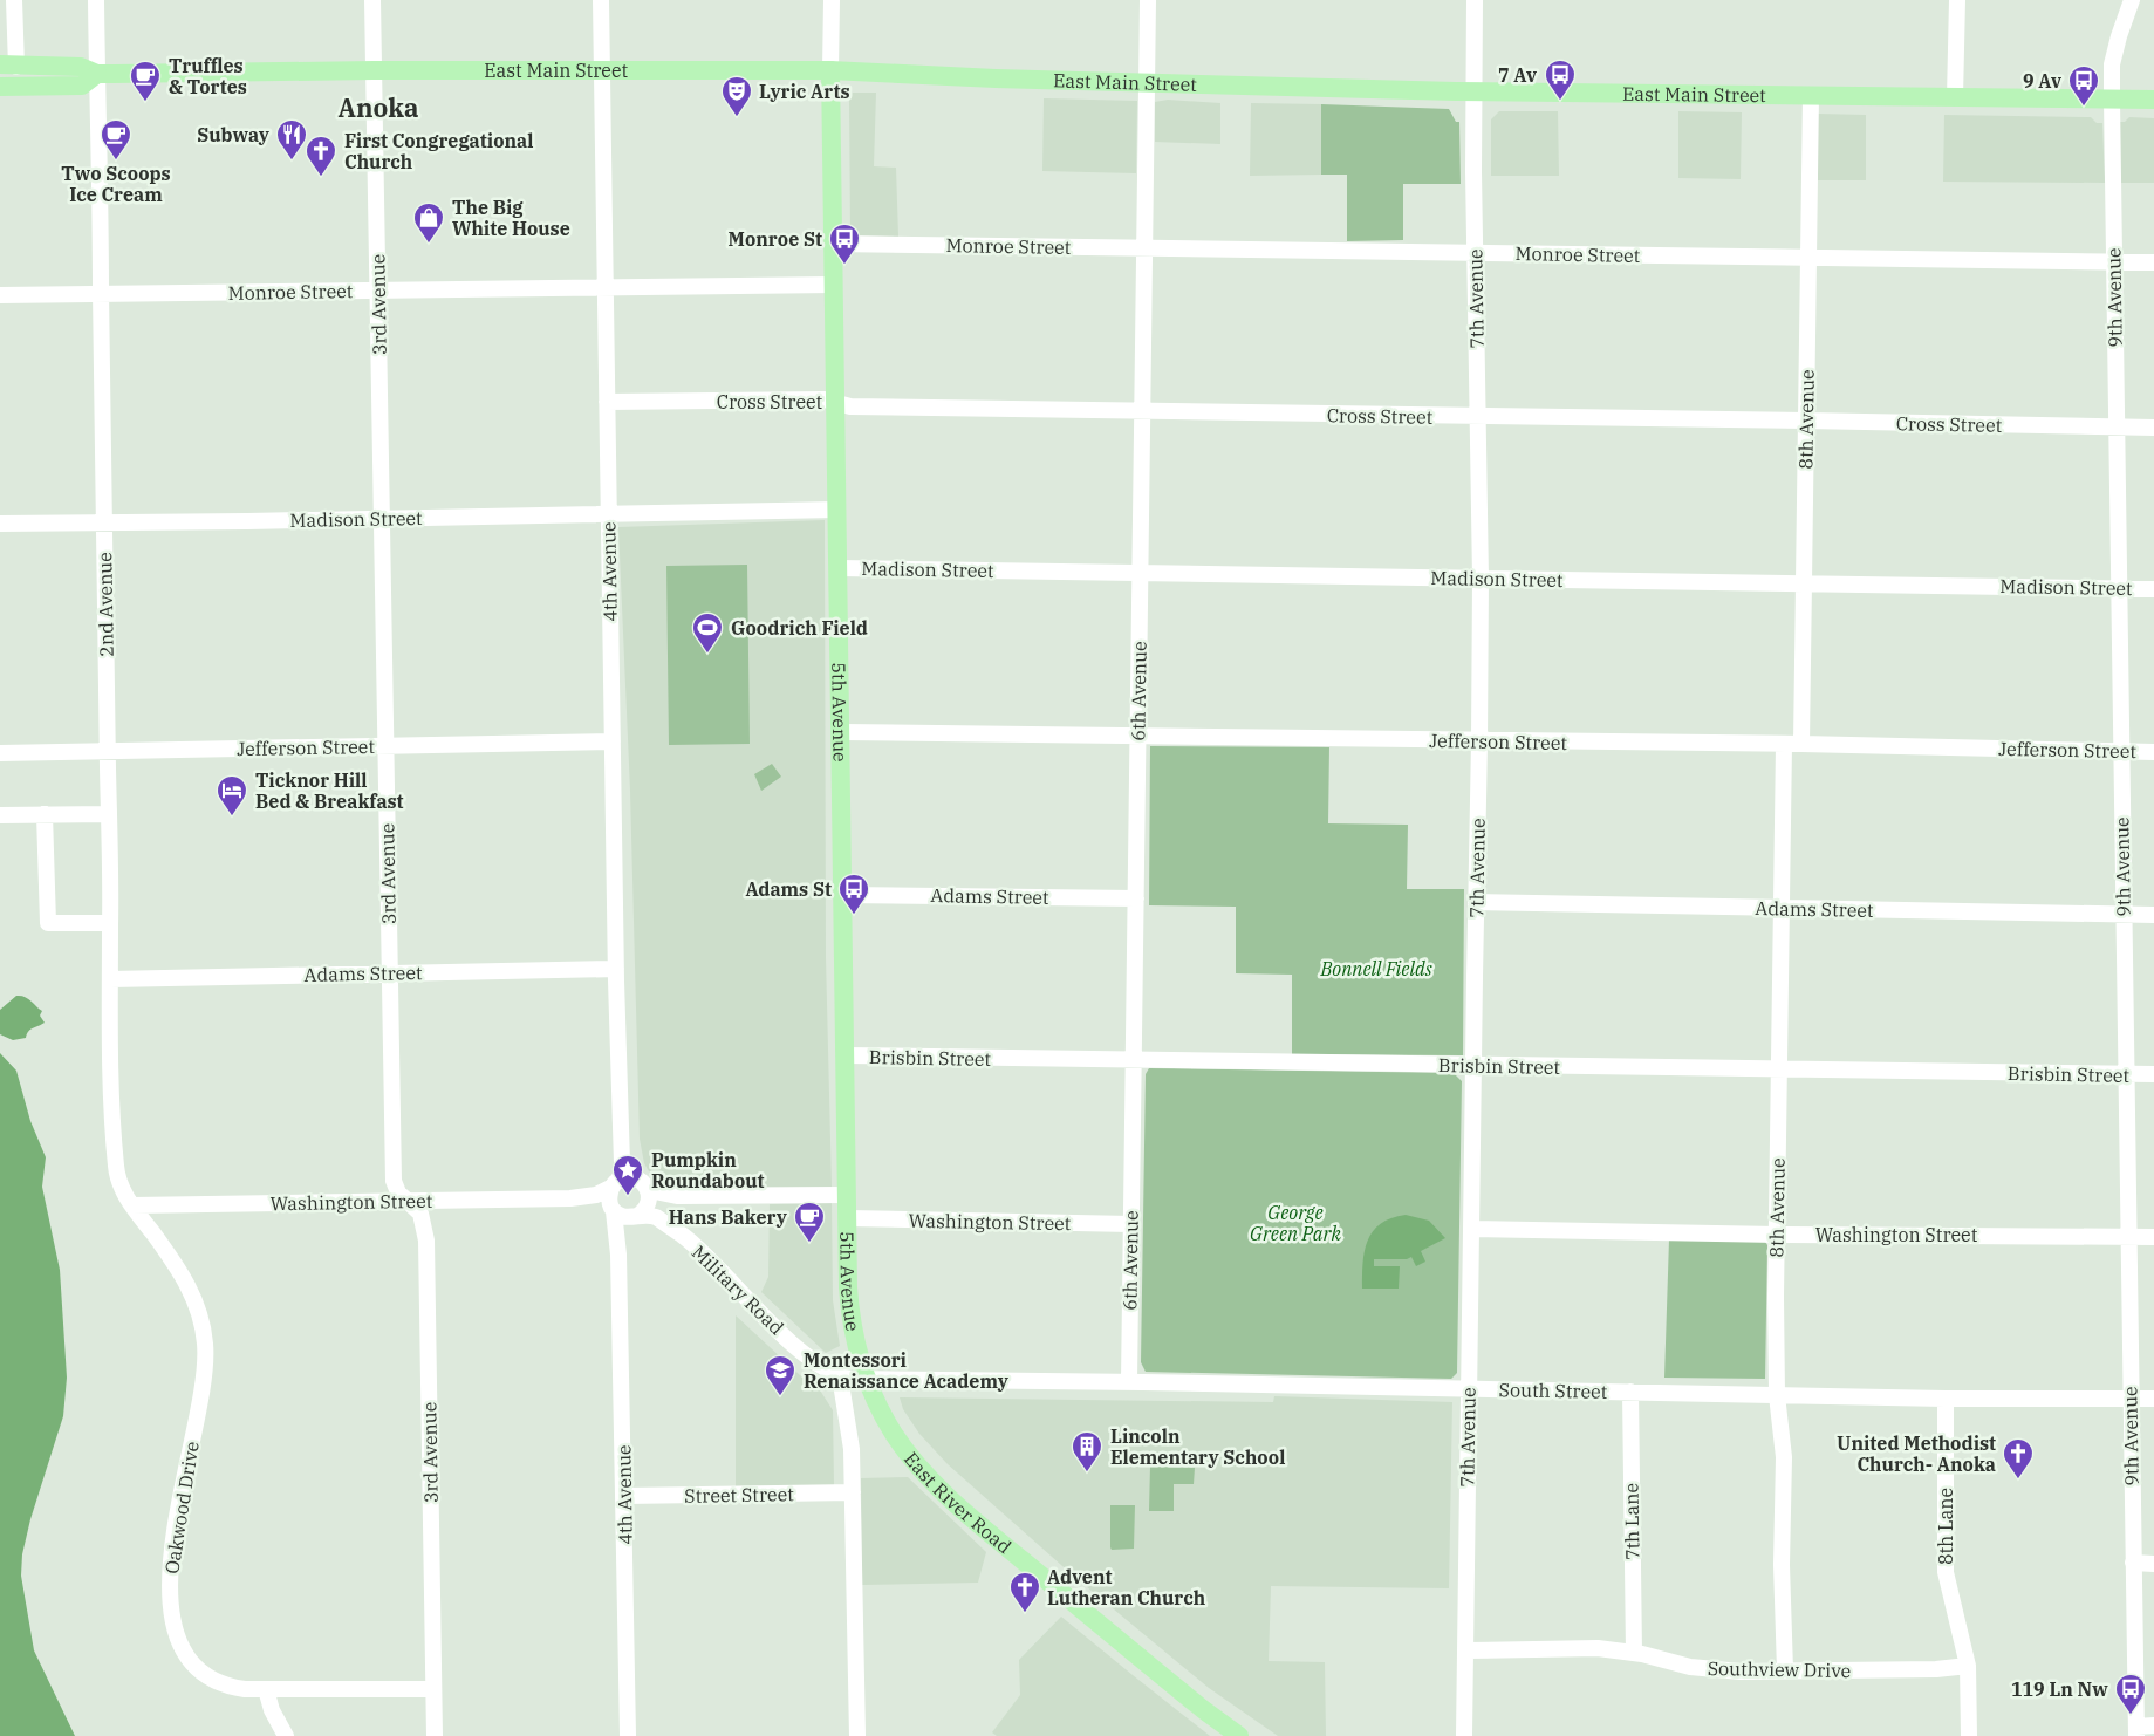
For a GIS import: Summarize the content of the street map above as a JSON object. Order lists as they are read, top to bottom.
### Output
{
  "streets": {
    "main road": ["East Main Street", "5th Avenue", "East River Road"],
    "street": [
      "Monroe Street",
      "9th Avenue",
      "7th Avenue",
      "3rd Avenue",
      "Cross Street",
      "8th Avenue",
      "Madison Street",
      "4th Avenue",
      "2nd Avenue",
      "6th Avenue",
      "Jefferson Street",
      "Adams Street",
      "Brisbin Street",
      "Washington Street",
      "Military Road",
      "South Street",
      "Street Street",
      "Oakwood Drive",
      "7th Lane",
      "8th Lane",
      "Southview Drive"
    ]
  },
  "crossings": [
    ["East Main Street", "9th Avenue"],
    ["East Main Street", "7th Avenue"],
    ["East Main Street", "3rd Avenue"],
    ["East Main Street", "8th Avenue"],
    ["East Main Street", "4th Avenue"],
    ["East Main Street", "2nd Avenue"],
    ["East Main Street", "6th Avenue"],
    ["East Main Street", "5th Avenue"],
    ["Monroe Street", "9th Avenue"],
    ["Monroe Street", "7th Avenue"],
    ["Monroe Street", "3rd Avenue"],
    ["Monroe Street", "8th Avenue"],
    ["Monroe Street", "4th Avenue"],
    ["Monroe Street", "2nd Avenue"],
    ["Monroe Street", "6th Avenue"],
    ["Monroe Street", "5th Avenue"],
    ["9th Avenue", "Cross Street"],
    ["9th Avenue", "Madison Street"],
    ["9th Avenue", "Jefferson Street"],
    ["9th Avenue", "Adams Street"],
    ["9th Avenue", "Brisbin Street"],
    ["9th Avenue", "Washington Street"],
    ["9th Avenue", "South Street"],
    ["7th Avenue", "Cross Street"],
    ["7th Avenue", "Madison Street"],
    ["7th Avenue", "Jefferson Street"],
    ["7th Avenue", "Adams Street"],
    ["7th Avenue", "Brisbin Street"],
    ["7th Avenue", "Washington Street"],
    ["7th Avenue", "South Street"],
    ["7th Avenue", "Southview Drive"],
    ["3rd Avenue", "Madison Street"],
    ["3rd Avenue", "Jefferson Street"],
    ["3rd Avenue", "Adams Street"],
    ["3rd Avenue", "Washington Street"],
    ["3rd Avenue", "Oakwood Drive"],
    ["Cross Street", "8th Avenue"],
    ["Cross Street", "4th Avenue"],
    ["Cross Street", "6th Avenue"],
    ["Cross Street", "5th Avenue"],
    ["8th Avenue", "Madison Street"],
    ["8th Avenue", "Jefferson Street"],
    ["8th Avenue", "Adams Street"],
    ["8th Avenue", "Brisbin Street"],
    ["8th Avenue", "Washington Street"],
    ["8th Avenue", "South Street"],
    ["8th Avenue", "Southview Drive"],
    ["Madison Street", "4th Avenue"],
    ["Madison Street", "2nd Avenue"],
    ["Madison Street", "6th Avenue"],
    ["Madison Street", "5th Avenue"],
    ["4th Avenue", "Jefferson Street"],
    ["4th Avenue", "Adams Street"],
    ["4th Avenue", "Washington Street"],
    ["4th Avenue", "Military Road"],
    ["4th Avenue", "Street Street"],
    ["2nd Avenue", "Jefferson Street"],
    ["2nd Avenue", "Adams Street"],
    ["2nd Avenue", "Washington Street"],
    ["2nd Avenue", "Oakwood Drive"],
    ["6th Avenue", "Jefferson Street"],
    ["6th Avenue", "Adams Street"],
    ["6th Avenue", "Brisbin Street"],
    ["6th Avenue", "Washington Street"],
    ["6th Avenue", "South Street"],
    ["5th Avenue", "Jefferson Street"],
    ["5th Avenue", "Adams Street"],
    ["5th Avenue", "Brisbin Street"],
    ["5th Avenue", "Washington Street"],
    ["5th Avenue", "Military Road"],
    ["5th Avenue", "South Street"],
    ["5th Avenue", "East River Road"],
    ["Washington Street", "Military Road"],
    ["Washington Street", "Oakwood Drive"],
    ["Military Road", "South Street"],
    ["Military Road", "East River Road"],
    ["South Street", "East River Road"],
    ["South Street", "7th Lane"],
    ["South Street", "8th Lane"],
    ["7th Lane", "Southview Drive"],
    ["8th Lane", "Southview Drive"]
  ],
  "districts": ["Anoka"],
  "parks": ["Bonnell Fields", "George Green Park"],
  "places": {
    "bus stop": [
      "7 Av",
      "9 Av",
      "Monroe St",
      "Adams St",
      "119 Ln Nw"
    ],
    "cafe": ["Truffles & Tortes", "Two Scoops Ice Cream", "Hans Bakery"],
    "theatre": ["Lyric Arts"],
    "restaurant": ["Subway"],
    "church": ["First Congregational Church", "United Methodist Church- Anoka", "Advent Lutheran Church"],
    "shop": ["The Big White House"],
    "sports": ["Goodrich Field"],
    "hotel": ["Ticknor Hill Bed & Breakfast"],
    "place": ["Pumpkin Roundabout"],
    "school or university": ["Montessori Renaissance Academy"],
    "building": ["Lincoln Elementary School"]
  }
}
